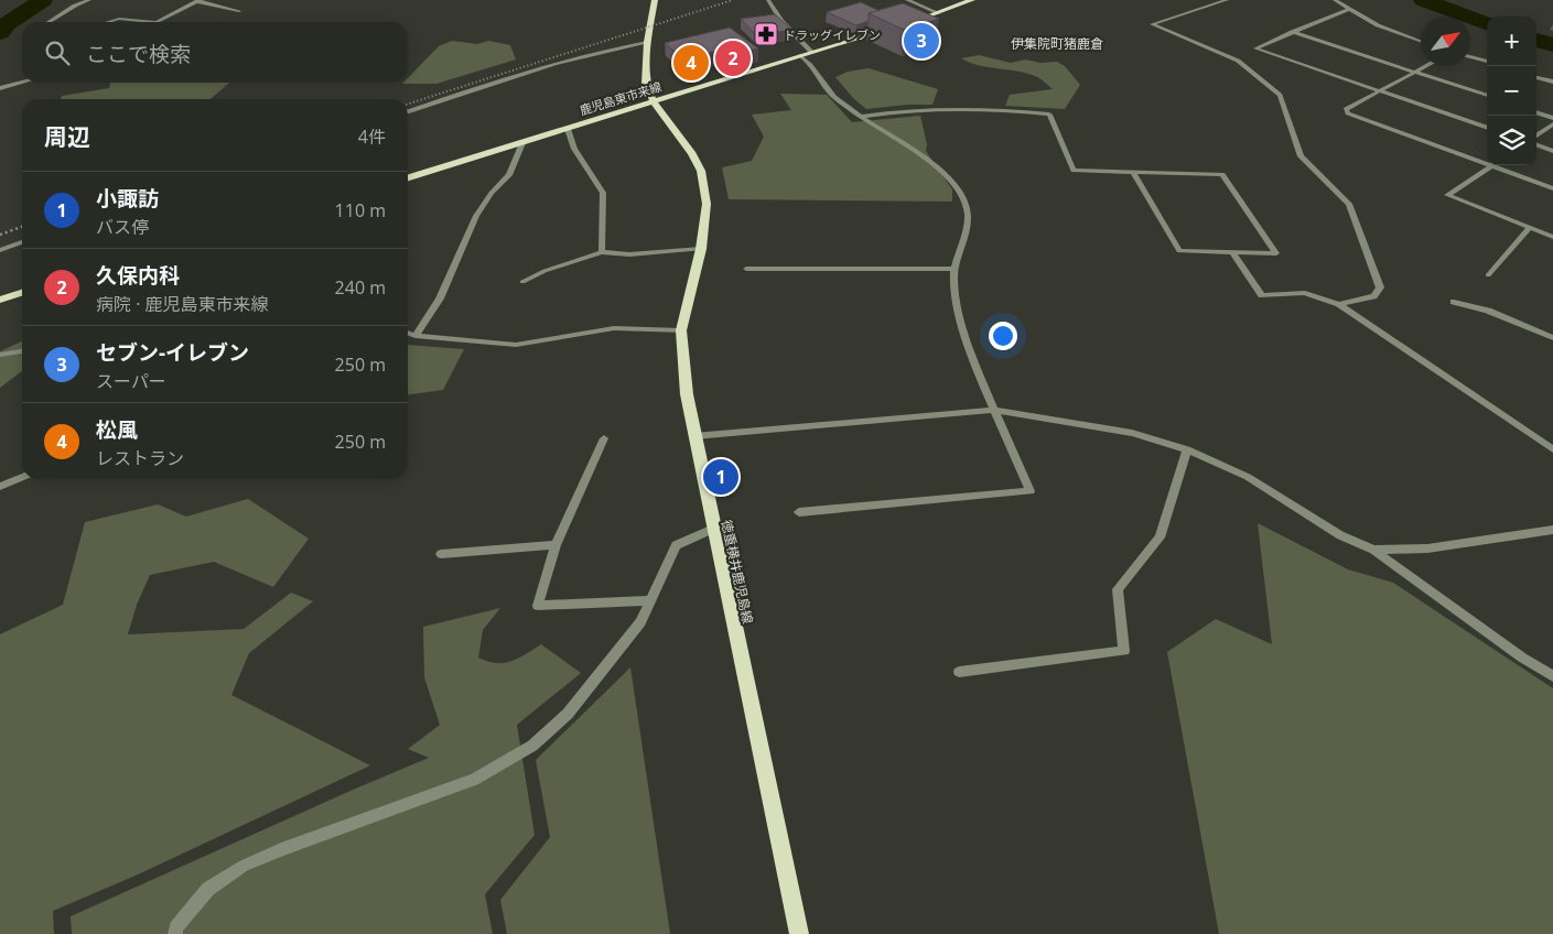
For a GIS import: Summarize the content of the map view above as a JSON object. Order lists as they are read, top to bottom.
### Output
{
  "streets": {
    "main road": ["鹿児島東市来線", "徳重横井鹿児島線"]
  },
  "crossings": [
    ["鹿児島東市来線", "徳重横井鹿児島線"]
  ],
  "districts": ["伊集院町猪鹿倉"],
  "places": {
    "pharmacy": ["ドラッグイレブン"]
  },
  "north": "top right",
  "page": {
    "map_buttons": ["+", "−"],
    "pins": [
      "3",
      "2",
      "4",
      "1"
    ],
    "search": "ここで検索",
    "heading": ["周辺", "4件"],
    "list": [
      {
        "mark": "1",
        "name": "小諏訪",
        "note": "バス停",
        "value": "110 m"
      },
      {
        "mark": "2",
        "name": "久保内科",
        "note": "病院 · 鹿児島東市来線",
        "value": "240 m"
      },
      {
        "mark": "3",
        "name": "セブン-イレブン",
        "note": "スーパー",
        "value": "250 m"
      },
      {
        "mark": "4",
        "name": "松風",
        "note": "レストラン",
        "value": "250 m"
      }
    ]
  }
}
